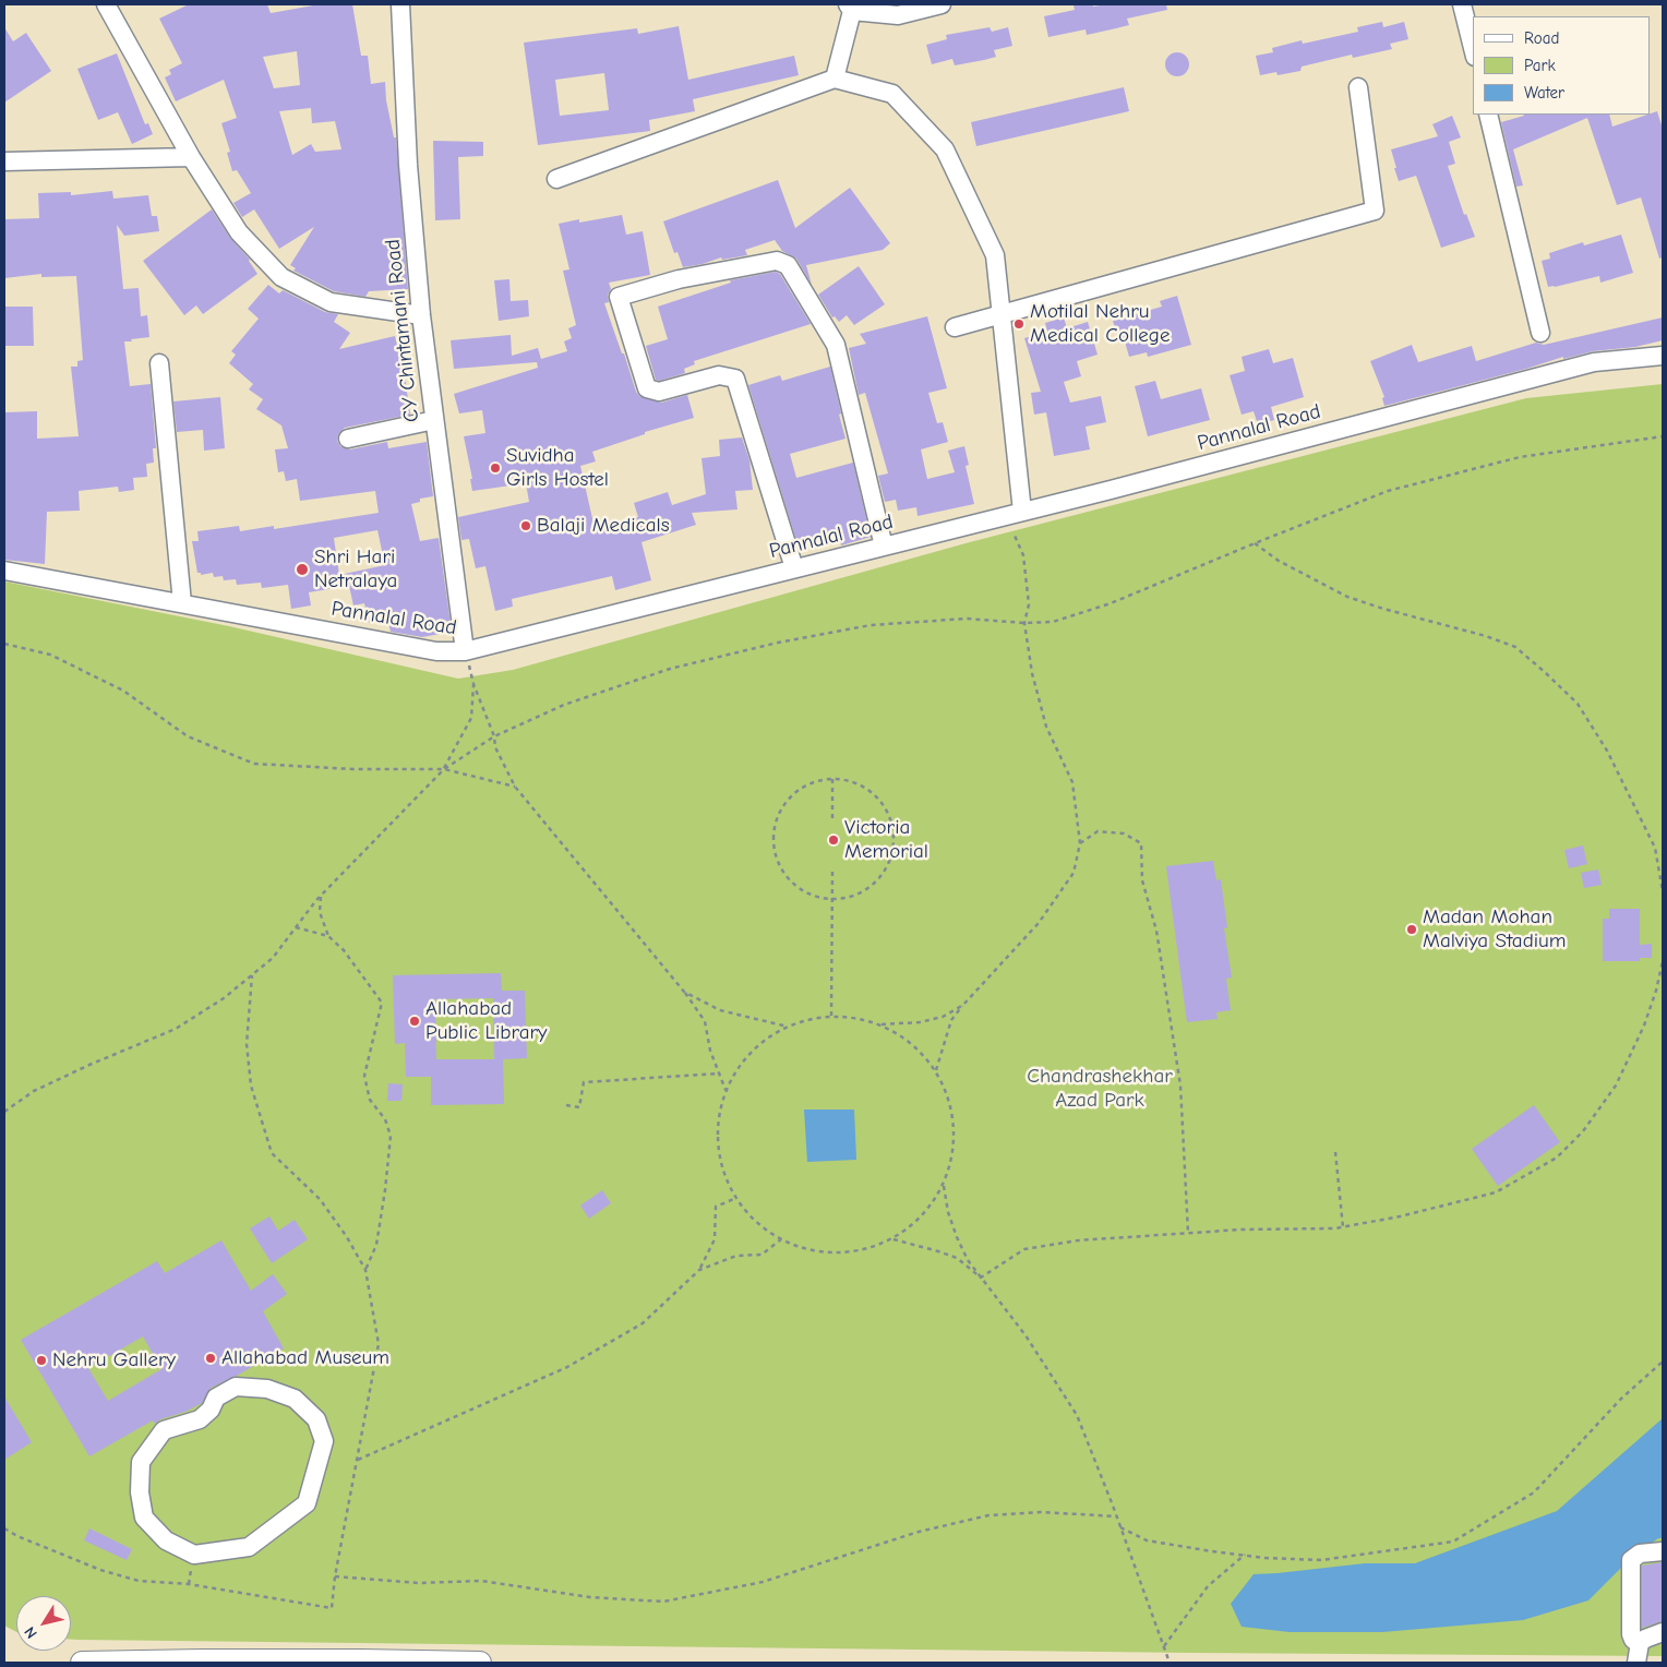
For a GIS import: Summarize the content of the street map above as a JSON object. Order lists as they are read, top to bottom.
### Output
{
  "streets": {
    "street": ["CY Chintamani Road", "Pannalal Road"]
  },
  "crossings": [
    ["CY Chintamani Road", "Pannalal Road"]
  ],
  "parks": ["Chandrashekhar Azad Park"],
  "places": [
    "Motilal Nehru Medical College",
    "Suvidha Girls Hostel",
    "Balaji Medicals",
    "Shri Hari Netralaya",
    "Victoria Memorial",
    "Madan Mohan Malviya Stadium",
    "Allahabad Public Library",
    "Allahabad Museum",
    "Nehru Gallery"
  ],
  "legend": ["Road", "Park", "Water"],
  "north": "bottom left"
}
